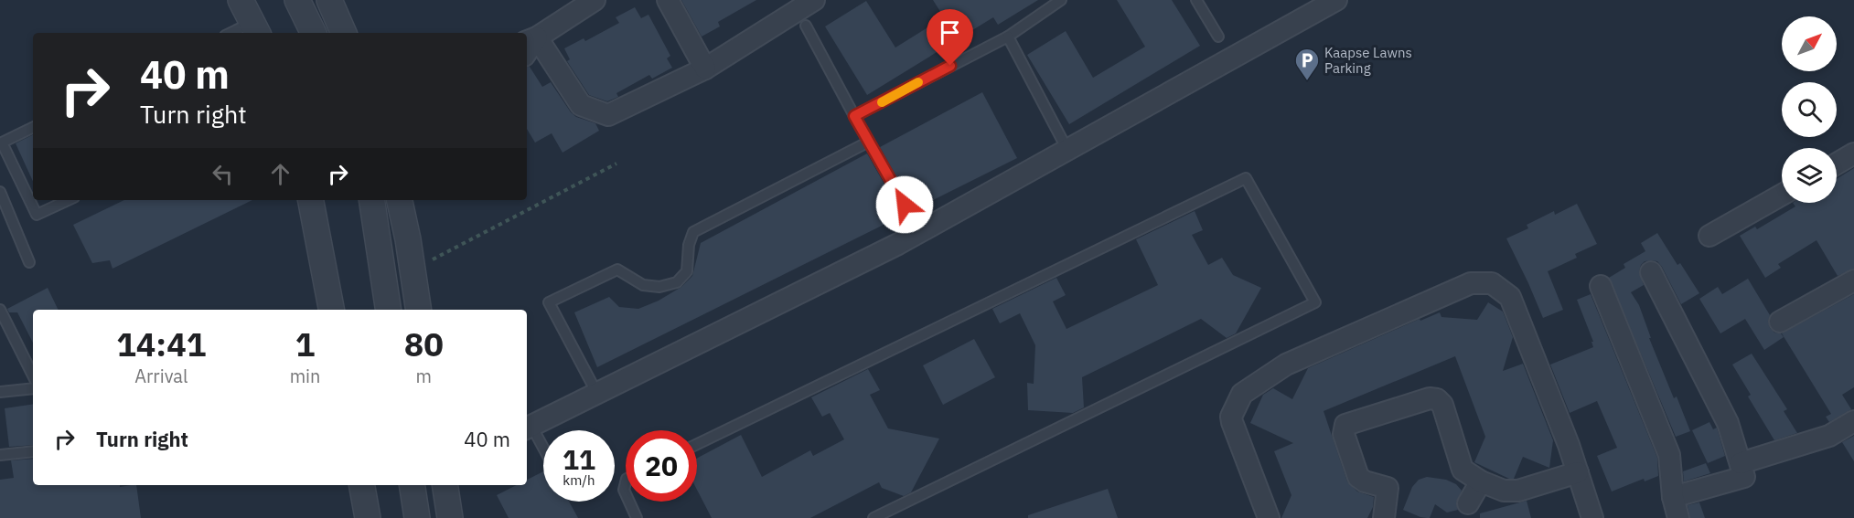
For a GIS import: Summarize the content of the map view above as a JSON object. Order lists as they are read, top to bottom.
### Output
{
  "places": {
    "parking": ["Kaapse Lawns Parking"]
  },
  "north": "top right",
  "page": {
    "turn": ["40 m", "Turn right"],
    "eta": [
      "14:41",
      "Arrival",
      "1",
      "min",
      "80",
      "m"
    ],
    "list": [
      {
        "name": "Turn right",
        "value": "40 m"
      }
    ],
    "speed": "11 km/h",
    "limit": "20"
  }
}
